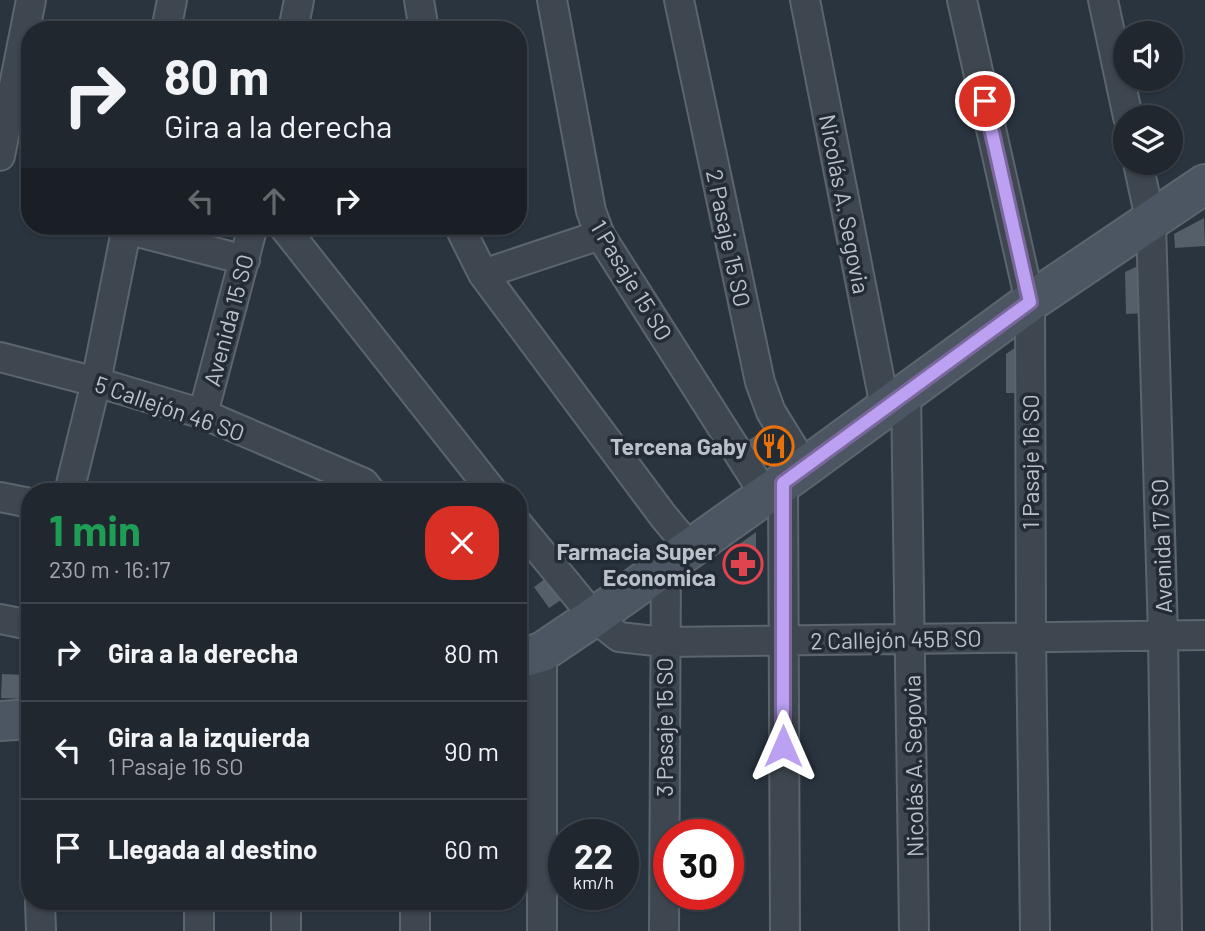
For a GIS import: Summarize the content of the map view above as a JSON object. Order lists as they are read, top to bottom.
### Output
{
  "streets": {
    "street": [
      "Nicolás A. Segovia",
      "2 Pasaje 15 SO",
      "1 Pasaje 15 SO",
      "Avenida 15 SO",
      "5 Callejón 46 SO",
      "1 Pasaje 16 SO",
      "Avenida 17 SO",
      "2 Callejón 45B SO",
      "3 Pasaje 15 SO"
    ]
  },
  "crossings": [
    ["Nicolás A. Segovia", "2 Callejón 45B SO"],
    ["2 Pasaje 15 SO", "1 Pasaje 15 SO"],
    ["Avenida 15 SO", "5 Callejón 46 SO"],
    ["1 Pasaje 16 SO", "2 Callejón 45B SO"],
    ["Avenida 17 SO", "2 Callejón 45B SO"],
    ["2 Callejón 45B SO", "3 Pasaje 15 SO"]
  ],
  "places": {
    "restaurant": ["Tercena Gaby"],
    "pharmacy": ["Farmacia Super Economica"]
  },
  "page": {
    "turn": ["80 m", "Gira a la derecha"],
    "heading": ["1 min", "230 m · 16:17"],
    "list": [
      {
        "name": "Gira a la derecha",
        "value": "80 m"
      },
      {
        "name": "Gira a la izquierda",
        "note": "1 Pasaje 16 SO",
        "value": "90 m"
      },
      {
        "name": "Llegada al destino",
        "value": "60 m"
      }
    ],
    "speed": "22 km/h",
    "limit": "30"
  }
}
